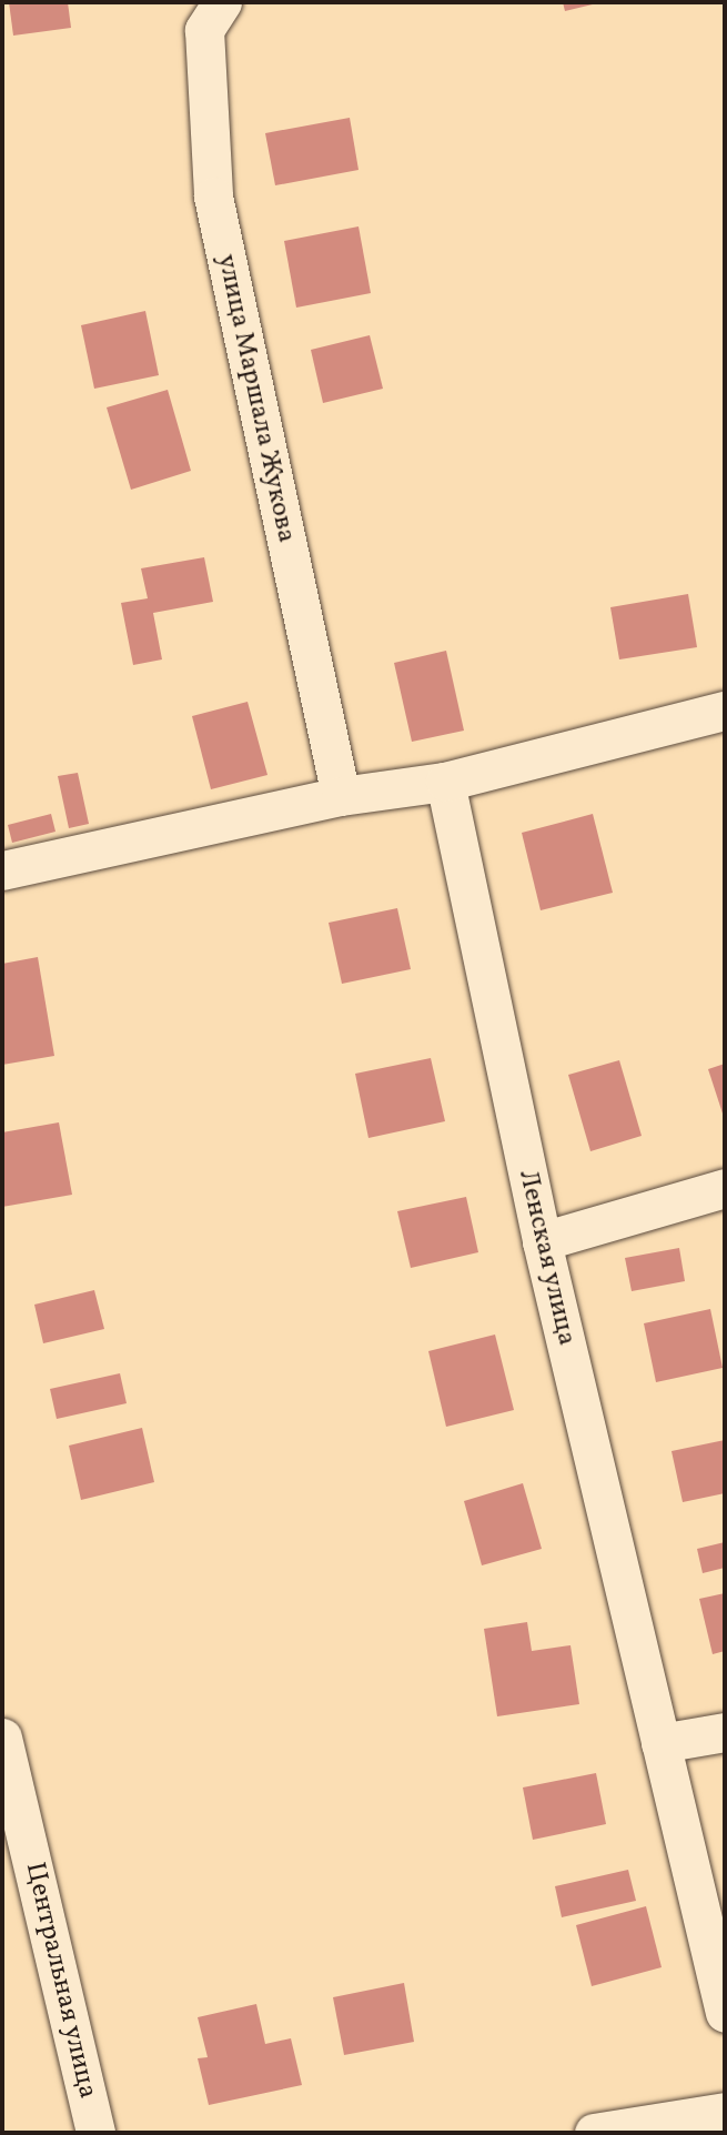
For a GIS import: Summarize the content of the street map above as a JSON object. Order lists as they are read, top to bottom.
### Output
{
  "streets": {
    "street": ["улица Маршала Жукова", "Ленская улица", "Центральная улица"]
  }
}
